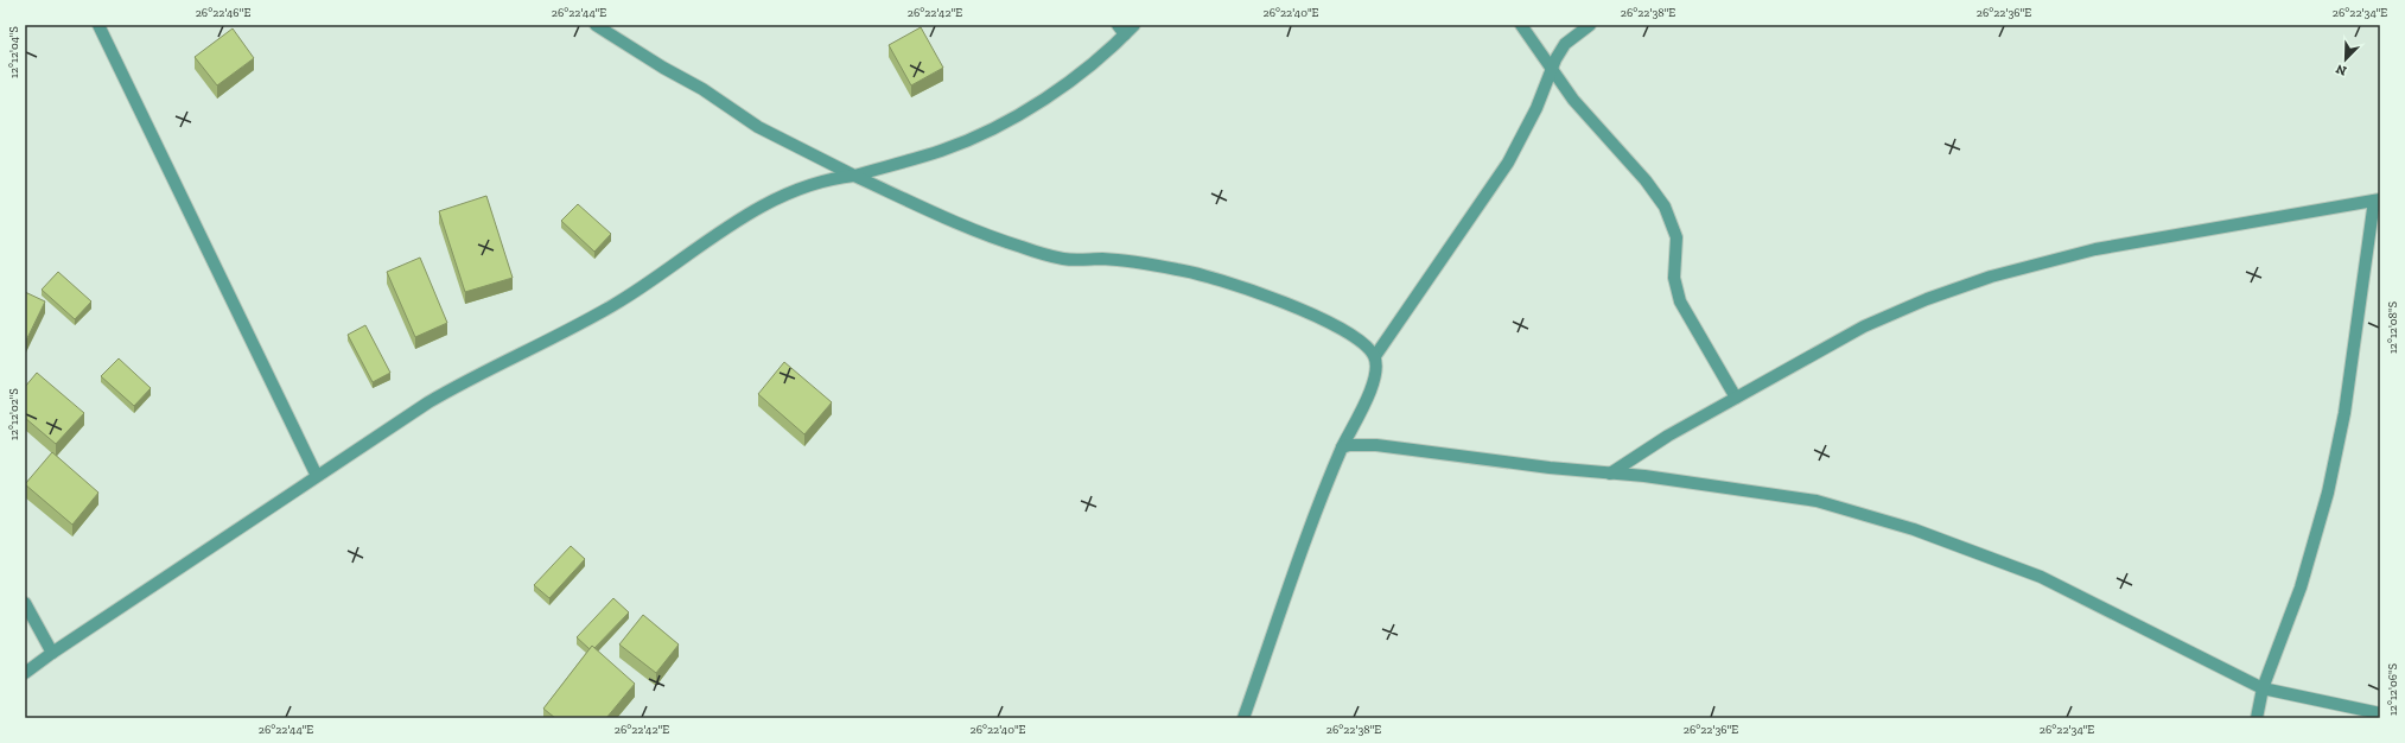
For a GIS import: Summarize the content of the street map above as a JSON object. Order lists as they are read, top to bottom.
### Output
{
  "north": "bottom left",
  "coordinates": [
    "26°22'46\"E",
    "26°22'44\"E",
    "26°22'42\"E",
    "26°22'40\"E",
    "26°22'38\"E",
    "26°22'36\"E",
    "26°22'34\"E",
    "12°12'04\"S",
    "12°12'08\"S",
    "12°12'02\"S",
    "12°12'06\"S"
  ]
}
